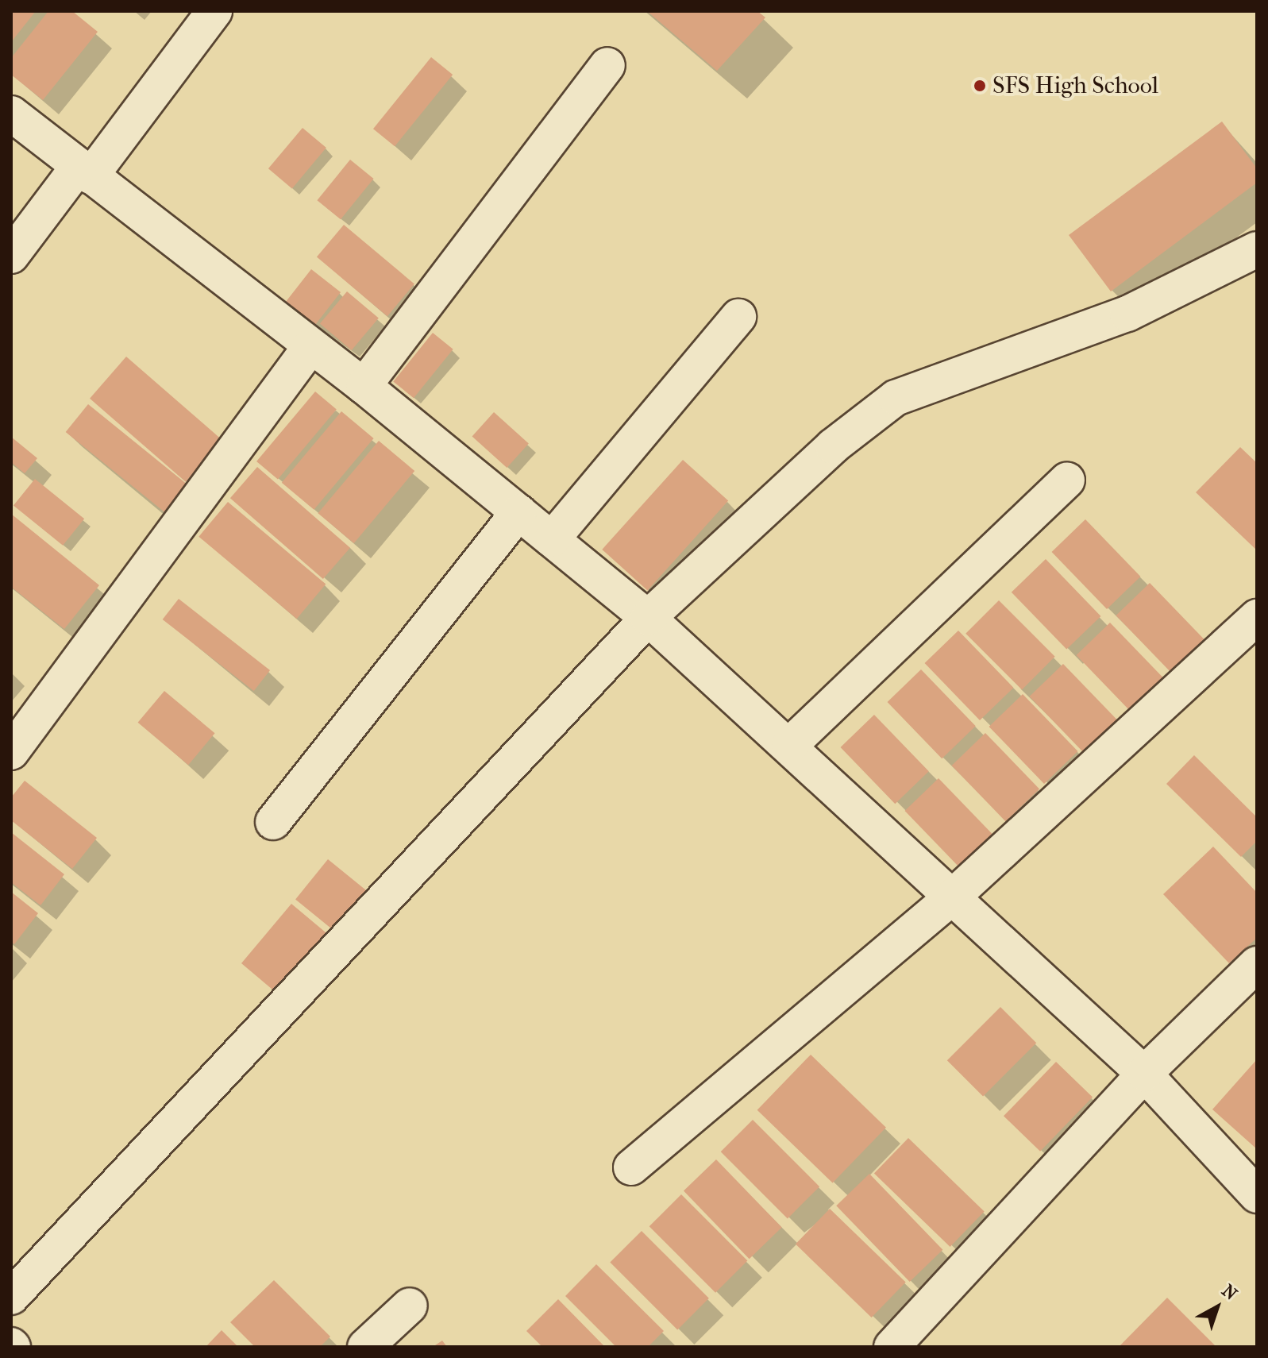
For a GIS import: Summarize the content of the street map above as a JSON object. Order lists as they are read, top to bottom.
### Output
{
  "places": ["SFS High School"],
  "north": "top right"
}
